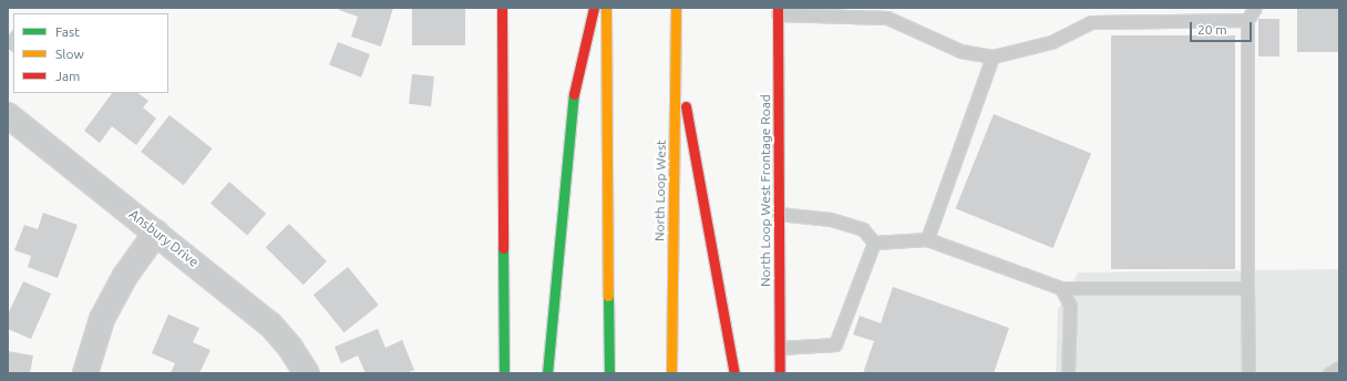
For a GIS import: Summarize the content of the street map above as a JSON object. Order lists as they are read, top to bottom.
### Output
{
  "streets": {
    "main road": ["North Loop West", "North Loop West Frontage Road"],
    "street": ["Ansbury Drive"]
  },
  "legend": ["Fast", "Slow", "Jam"],
  "scale_bar": "20 m"
}
